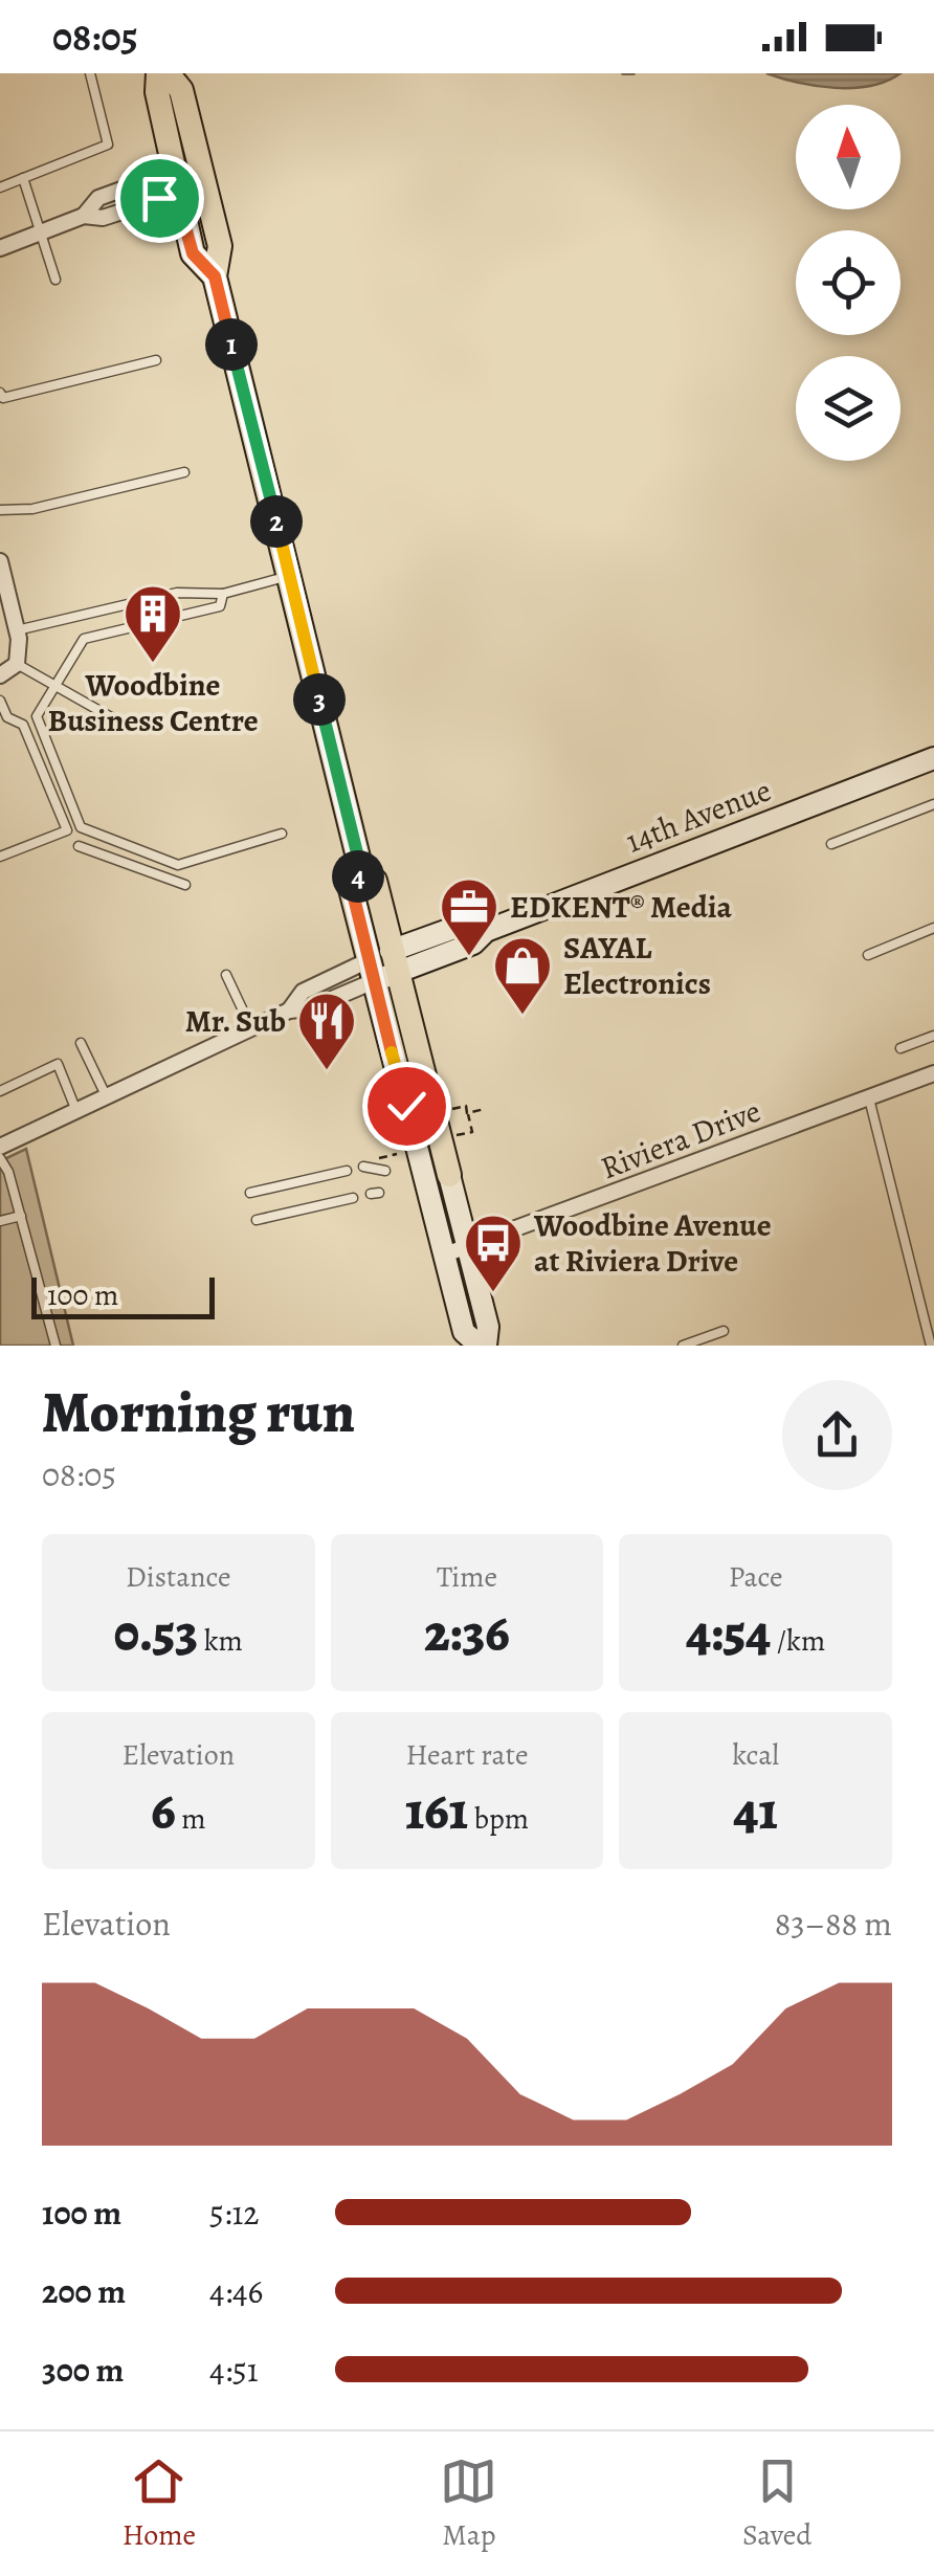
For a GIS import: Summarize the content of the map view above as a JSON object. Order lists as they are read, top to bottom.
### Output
{
  "streets": {
    "main road": ["14th Avenue"],
    "street": ["Riviera Drive"]
  },
  "places": {
    "building": ["Woodbine Business Centre"],
    "office": ["EDKENT® Media"],
    "shop": ["SAYAL Electronics"],
    "restaurant": ["Mr. Sub"],
    "bus stop": ["Woodbine Avenue at Riviera Drive"]
  },
  "scale_bar": "100 m",
  "north": "top",
  "page": {
    "status": "08:05",
    "pins": [
      "1",
      "2",
      "3",
      "4"
    ],
    "scale": "100 m",
    "heading": ["Morning run", "08:05"],
    "stats": [
      ["Distance", "0.53 km"],
      ["Time", "2:36"],
      ["Pace", "4:54 /km"],
      ["Elevation", "6 m"],
      ["Heart rate", "161 bpm"],
      ["kcal", "41"]
    ],
    "chart": ["Elevation", "83–88 m"],
    "list": [
      {
        "name": "100 m",
        "note": "5:12"
      },
      {
        "name": "200 m",
        "note": "4:46"
      },
      {
        "name": "300 m",
        "note": "4:51"
      }
    ],
    "tabs": ["Home", "Map", "Saved"]
  }
}
